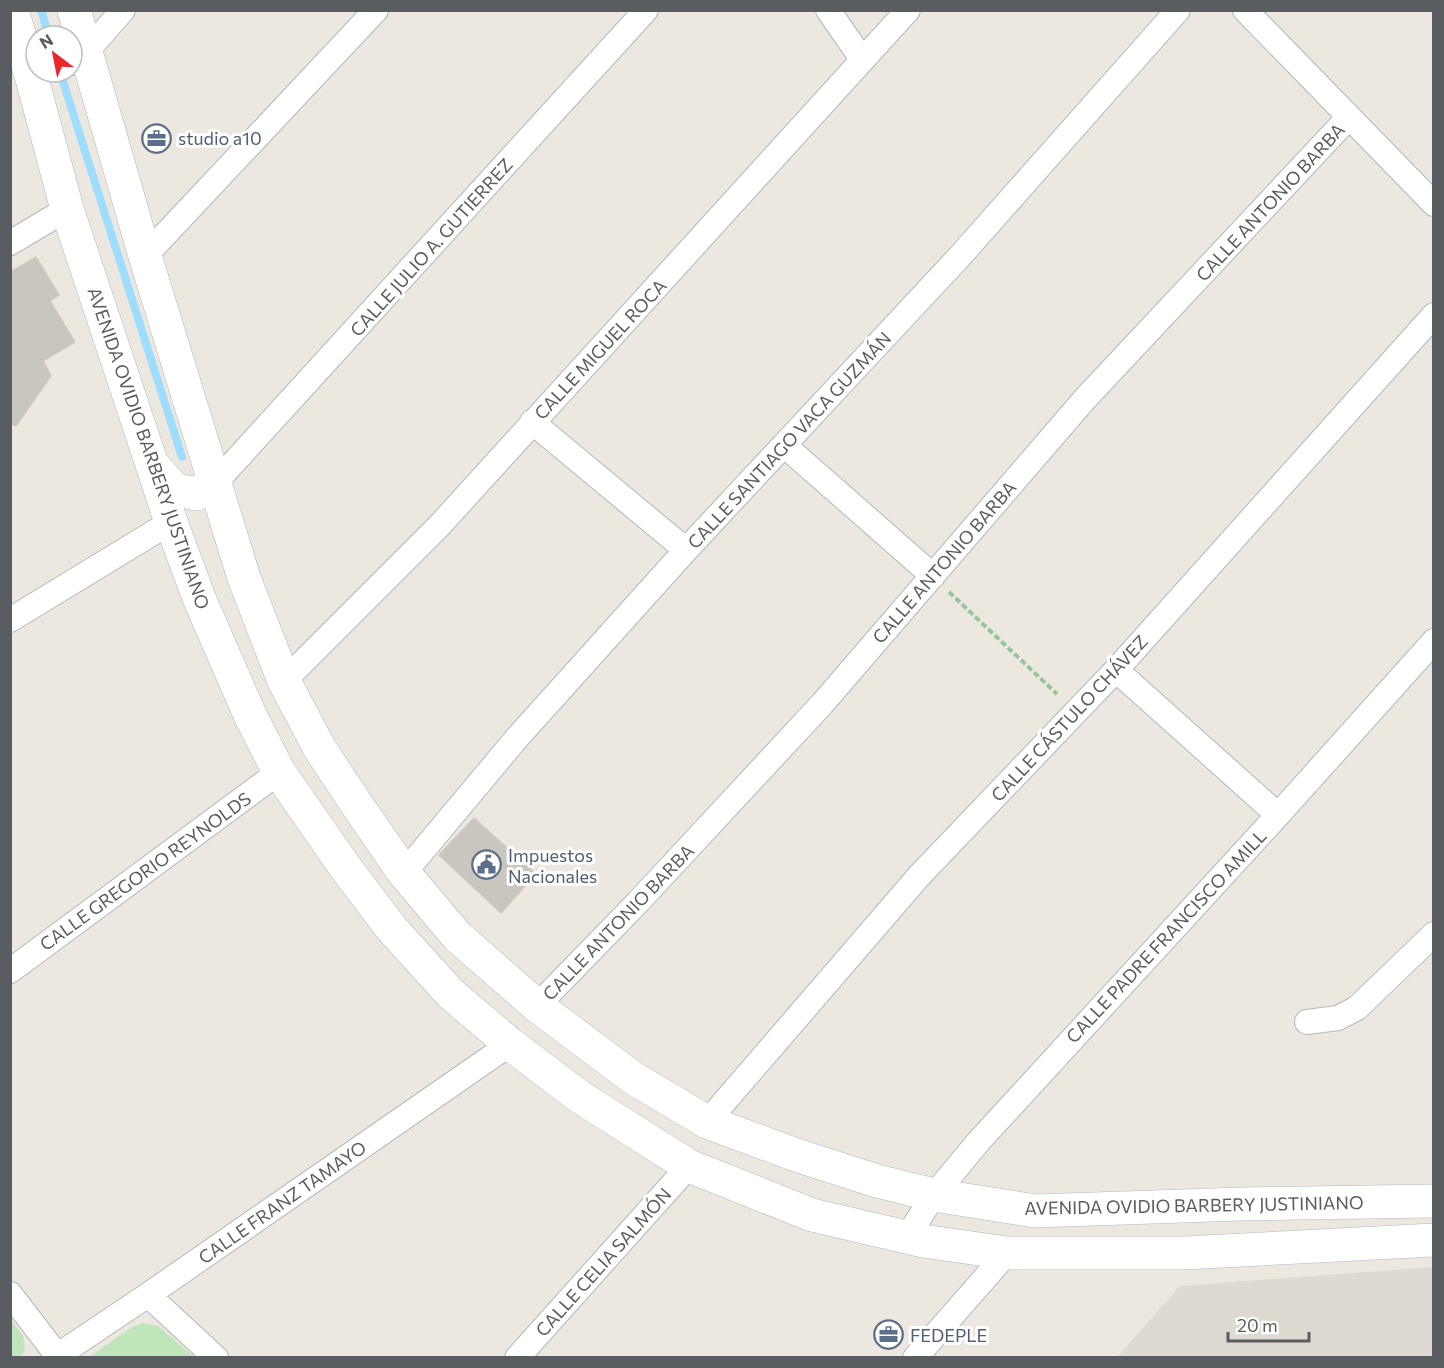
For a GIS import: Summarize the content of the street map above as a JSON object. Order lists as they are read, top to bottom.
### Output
{
  "streets": {
    "street": [
      "CALLE ANTONIO BARBA",
      "CALLE JULIO A. GUTIERREZ",
      "CALLE MIGUEL ROCA",
      "CALLE SANTIAGO VACA GUZMÁN",
      "AVENIDA OVIDIO BARBERY JUSTINIANO",
      "CALLE CÁSTULO CHÁVEZ",
      "CALLE GREGORIO REYNOLDS",
      "CALLE PADRE FRANCISCO AMILL",
      "CALLE FRANZ TAMAYO",
      "CALLE CELIA SALMÓN"
    ]
  },
  "crossings": [
    ["CALLE ANTONIO BARBA", "AVENIDA OVIDIO BARBERY JUSTINIANO"],
    ["CALLE JULIO A. GUTIERREZ", "AVENIDA OVIDIO BARBERY JUSTINIANO"],
    ["CALLE MIGUEL ROCA", "AVENIDA OVIDIO BARBERY JUSTINIANO"],
    ["CALLE SANTIAGO VACA GUZMÁN", "AVENIDA OVIDIO BARBERY JUSTINIANO"],
    ["AVENIDA OVIDIO BARBERY JUSTINIANO", "CALLE CÁSTULO CHÁVEZ"],
    ["AVENIDA OVIDIO BARBERY JUSTINIANO", "CALLE GREGORIO REYNOLDS"],
    ["AVENIDA OVIDIO BARBERY JUSTINIANO", "CALLE PADRE FRANCISCO AMILL"],
    ["AVENIDA OVIDIO BARBERY JUSTINIANO", "CALLE FRANZ TAMAYO"],
    ["AVENIDA OVIDIO BARBERY JUSTINIANO", "CALLE CELIA SALMÓN"]
  ],
  "places": {
    "office": ["studio a10", "FEDEPLE"],
    "public building": ["Impuestos Nacionales"]
  },
  "scale_bar": "20 m",
  "north": "top left"
}
